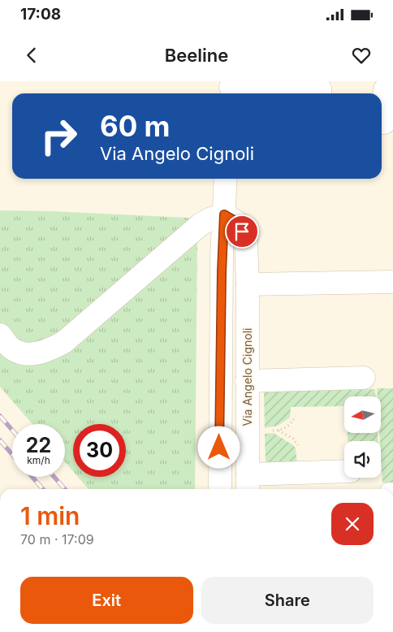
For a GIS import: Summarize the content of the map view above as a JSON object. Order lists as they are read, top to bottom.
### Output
{
  "streets": {
    "street": ["Via Angelo Cignoli"]
  },
  "north": "left",
  "page": {
    "status": "17:08",
    "header": "Beeline",
    "turn": ["60 m", "Via Angelo Cignoli"],
    "speed": "22 km/h",
    "limit": "30",
    "heading": ["1 min", "70 m · 17:09"],
    "buttons": ["Exit", "Share"]
  }
}
